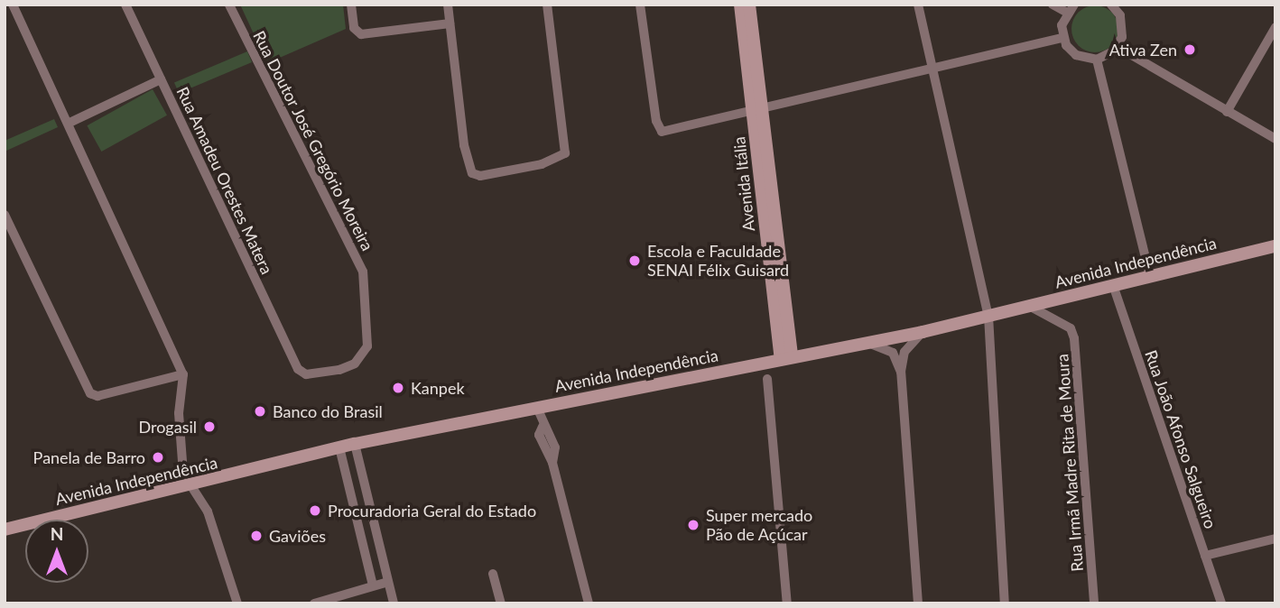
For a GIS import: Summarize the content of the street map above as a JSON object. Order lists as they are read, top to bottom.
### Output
{
  "streets": {
    "main road": ["Avenida Itália", "Avenida Independência"],
    "street": [
      "Rua Doutor José Gregório Moreira",
      "Rua Amadeu Orestes Matera",
      "Rua João Afonso Salgueiro",
      "Rua Irmã Madre Rita de Moura"
    ]
  },
  "crossings": [
    ["Rua Doutor José Gregório Moreira", "Rua Amadeu Orestes Matera"],
    ["Avenida Itália", "Avenida Independência"],
    ["Avenida Independência", "Rua João Afonso Salgueiro"],
    ["Avenida Independência", "Rua Irmã Madre Rita de Moura"]
  ],
  "places": [
    "Ativa Zen",
    "Escola e Faculdade SENAI Félix Guisard",
    "Kanpek",
    "Banco do Brasil",
    "Drogasil",
    "Panela de Barro",
    "Procuradoria Geral do Estado",
    "Super mercado Pão de Açúcar",
    "Gaviões"
  ],
  "north": "top"
}
